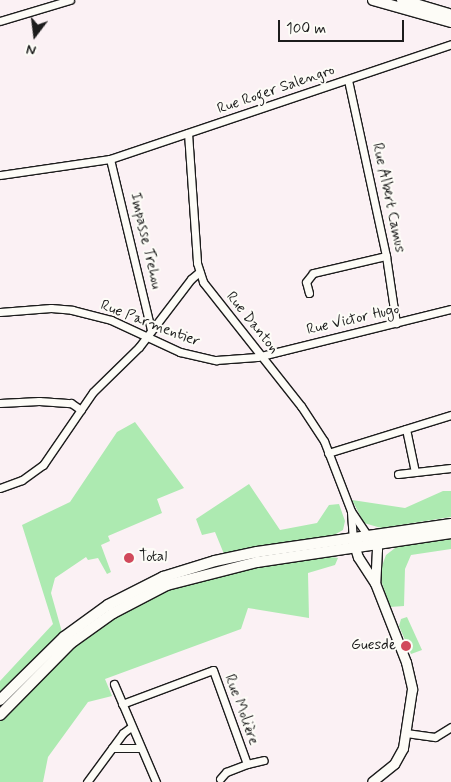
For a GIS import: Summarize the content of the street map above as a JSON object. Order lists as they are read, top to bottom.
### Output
{
  "streets": {
    "street": [
      "Rue Roger Salengro",
      "Rue Albert Camus",
      "Impasse Trehou",
      "Rue Victor Hugo",
      "Rue Danton",
      "Rue Parmentier",
      "Rue Molière"
    ]
  },
  "crossings": [
    ["Rue Roger Salengro", "Rue Albert Camus"],
    ["Rue Roger Salengro", "Impasse Trehou"],
    ["Rue Roger Salengro", "Rue Danton"],
    ["Rue Albert Camus", "Rue Victor Hugo"],
    ["Impasse Trehou", "Rue Parmentier"],
    ["Rue Victor Hugo", "Rue Danton"],
    ["Rue Victor Hugo", "Rue Parmentier"],
    ["Rue Danton", "Rue Parmentier"]
  ],
  "places": ["Total", "Guesde"],
  "scale_bar": "100 m",
  "north": "bottom"
}
